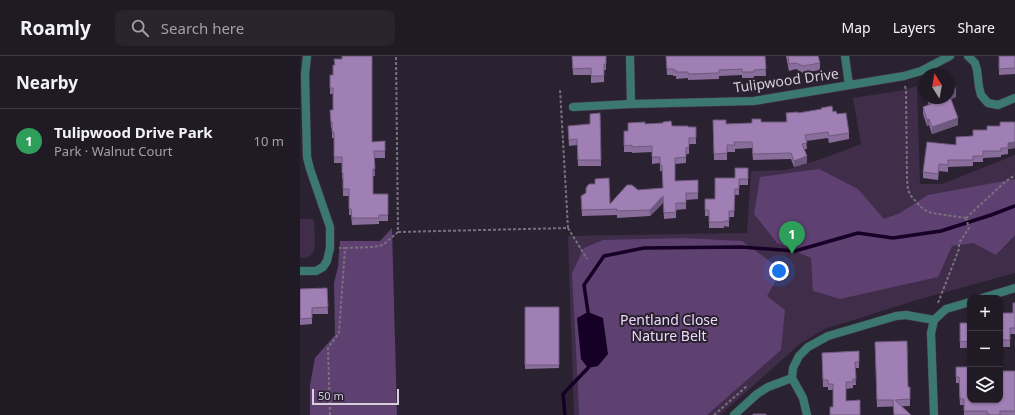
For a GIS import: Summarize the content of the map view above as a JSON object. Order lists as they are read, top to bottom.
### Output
{
  "streets": {
    "street": ["Tulipwood Drive"]
  },
  "parks": ["Pentland Close Nature Belt"],
  "scale_bar": "50 m",
  "north": "top",
  "page": {
    "header": "Roamly",
    "search": "Search here",
    "nav": ["Map", "Layers", "Share"],
    "heading": "Nearby",
    "list": [
      {
        "mark": "1",
        "name": "Tulipwood Drive Park",
        "note": "Park · Walnut Court",
        "value": "10 m"
      }
    ],
    "pins": "1",
    "map_buttons": ["+", "−"],
    "scale": "50 m"
  }
}
